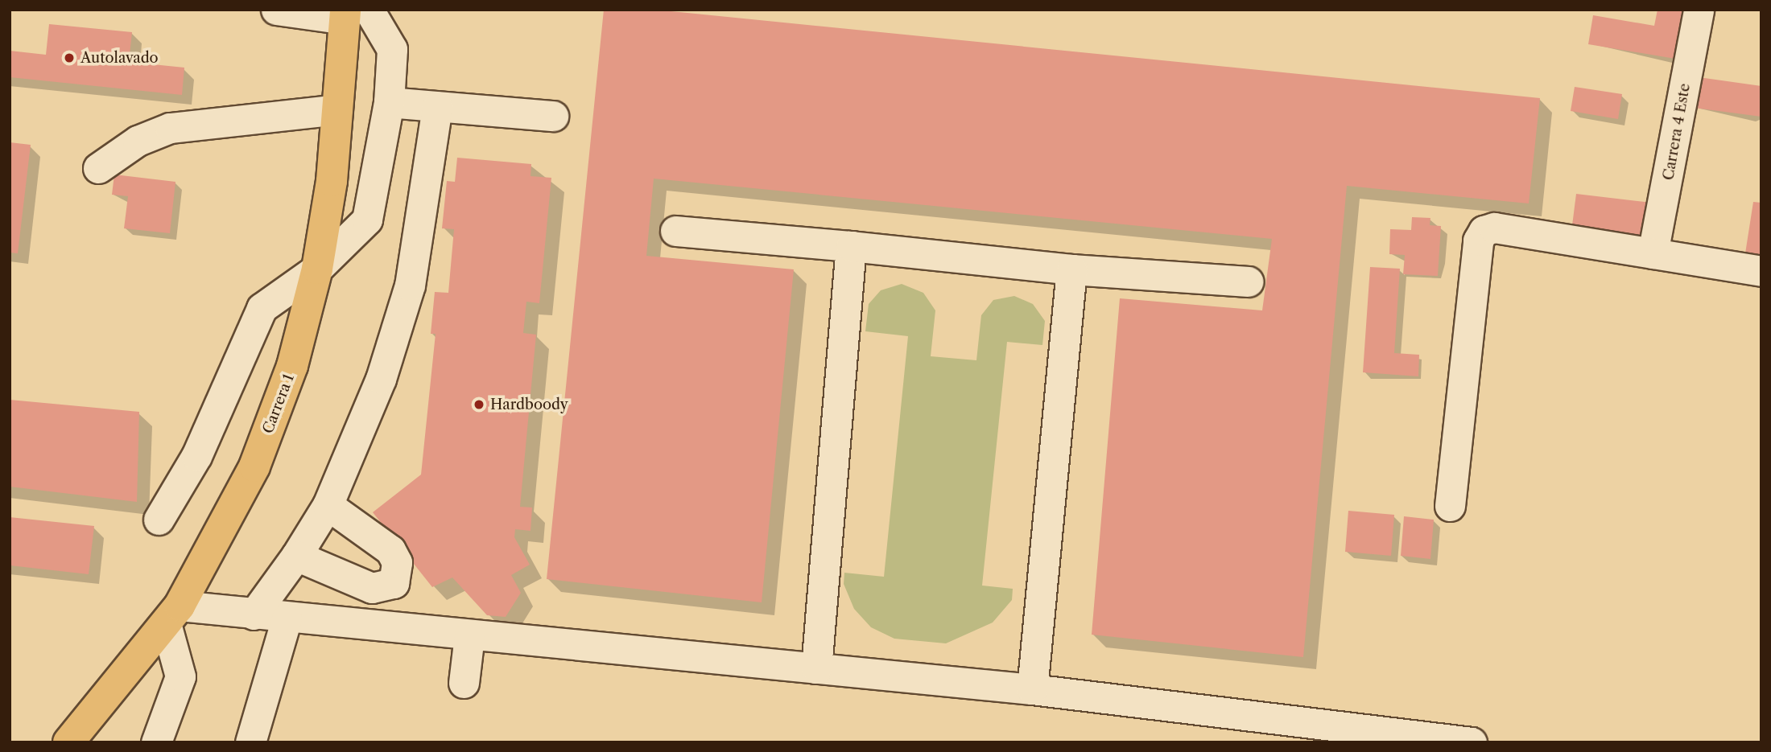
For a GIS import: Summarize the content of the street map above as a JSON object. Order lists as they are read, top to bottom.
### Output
{
  "streets": {
    "main road": ["Carrera 1"],
    "street": ["Carrera 4 Este"]
  },
  "places": ["Autolavado", "Hardboody"]
}
